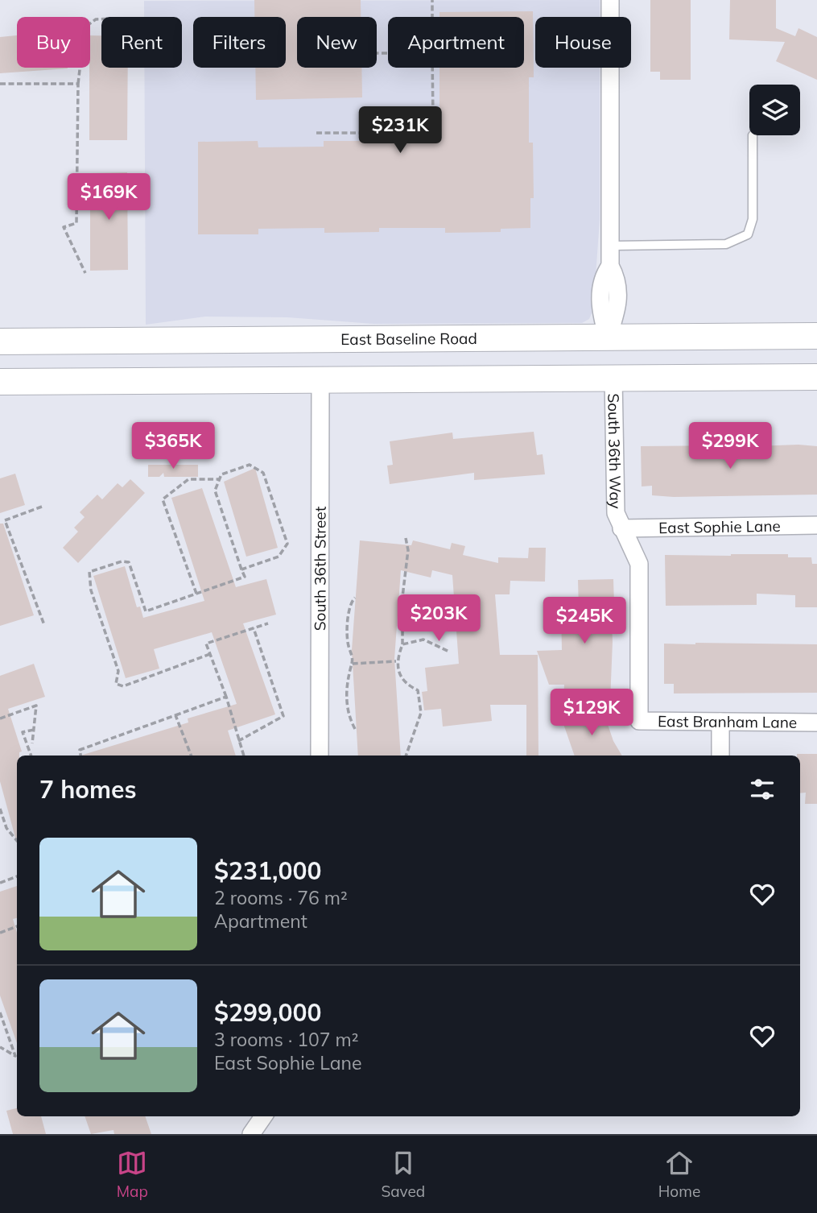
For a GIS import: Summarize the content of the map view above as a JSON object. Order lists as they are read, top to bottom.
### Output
{
  "streets": {
    "main road": ["East Baseline Road"],
    "street": [
      "South 36th Way",
      "East Sophie Lane",
      "South 36th Street",
      "East Branham Lane"
    ]
  },
  "crossings": [
    ["South 36th Way", "East Sophie Lane"],
    ["South 36th Way", "East Branham Lane"]
  ],
  "page": {
    "chip": [
      "Buy",
      "Rent",
      "Filters",
      "New",
      "Apartment",
      "House"
    ],
    "price": [
      "$231K",
      "$169K",
      "$365K",
      "$299K",
      "$203K",
      "$245K",
      "$129K"
    ],
    "heading": "7 homes",
    "list": [
      {
        "name": "$231,000",
        "note": "2 rooms · 76 m² · Apartment"
      },
      {
        "name": "$299,000",
        "note": "3 rooms · 107 m² · East Sophie Lane"
      }
    ],
    "tabs": ["Map", "Saved", "Home"]
  }
}
